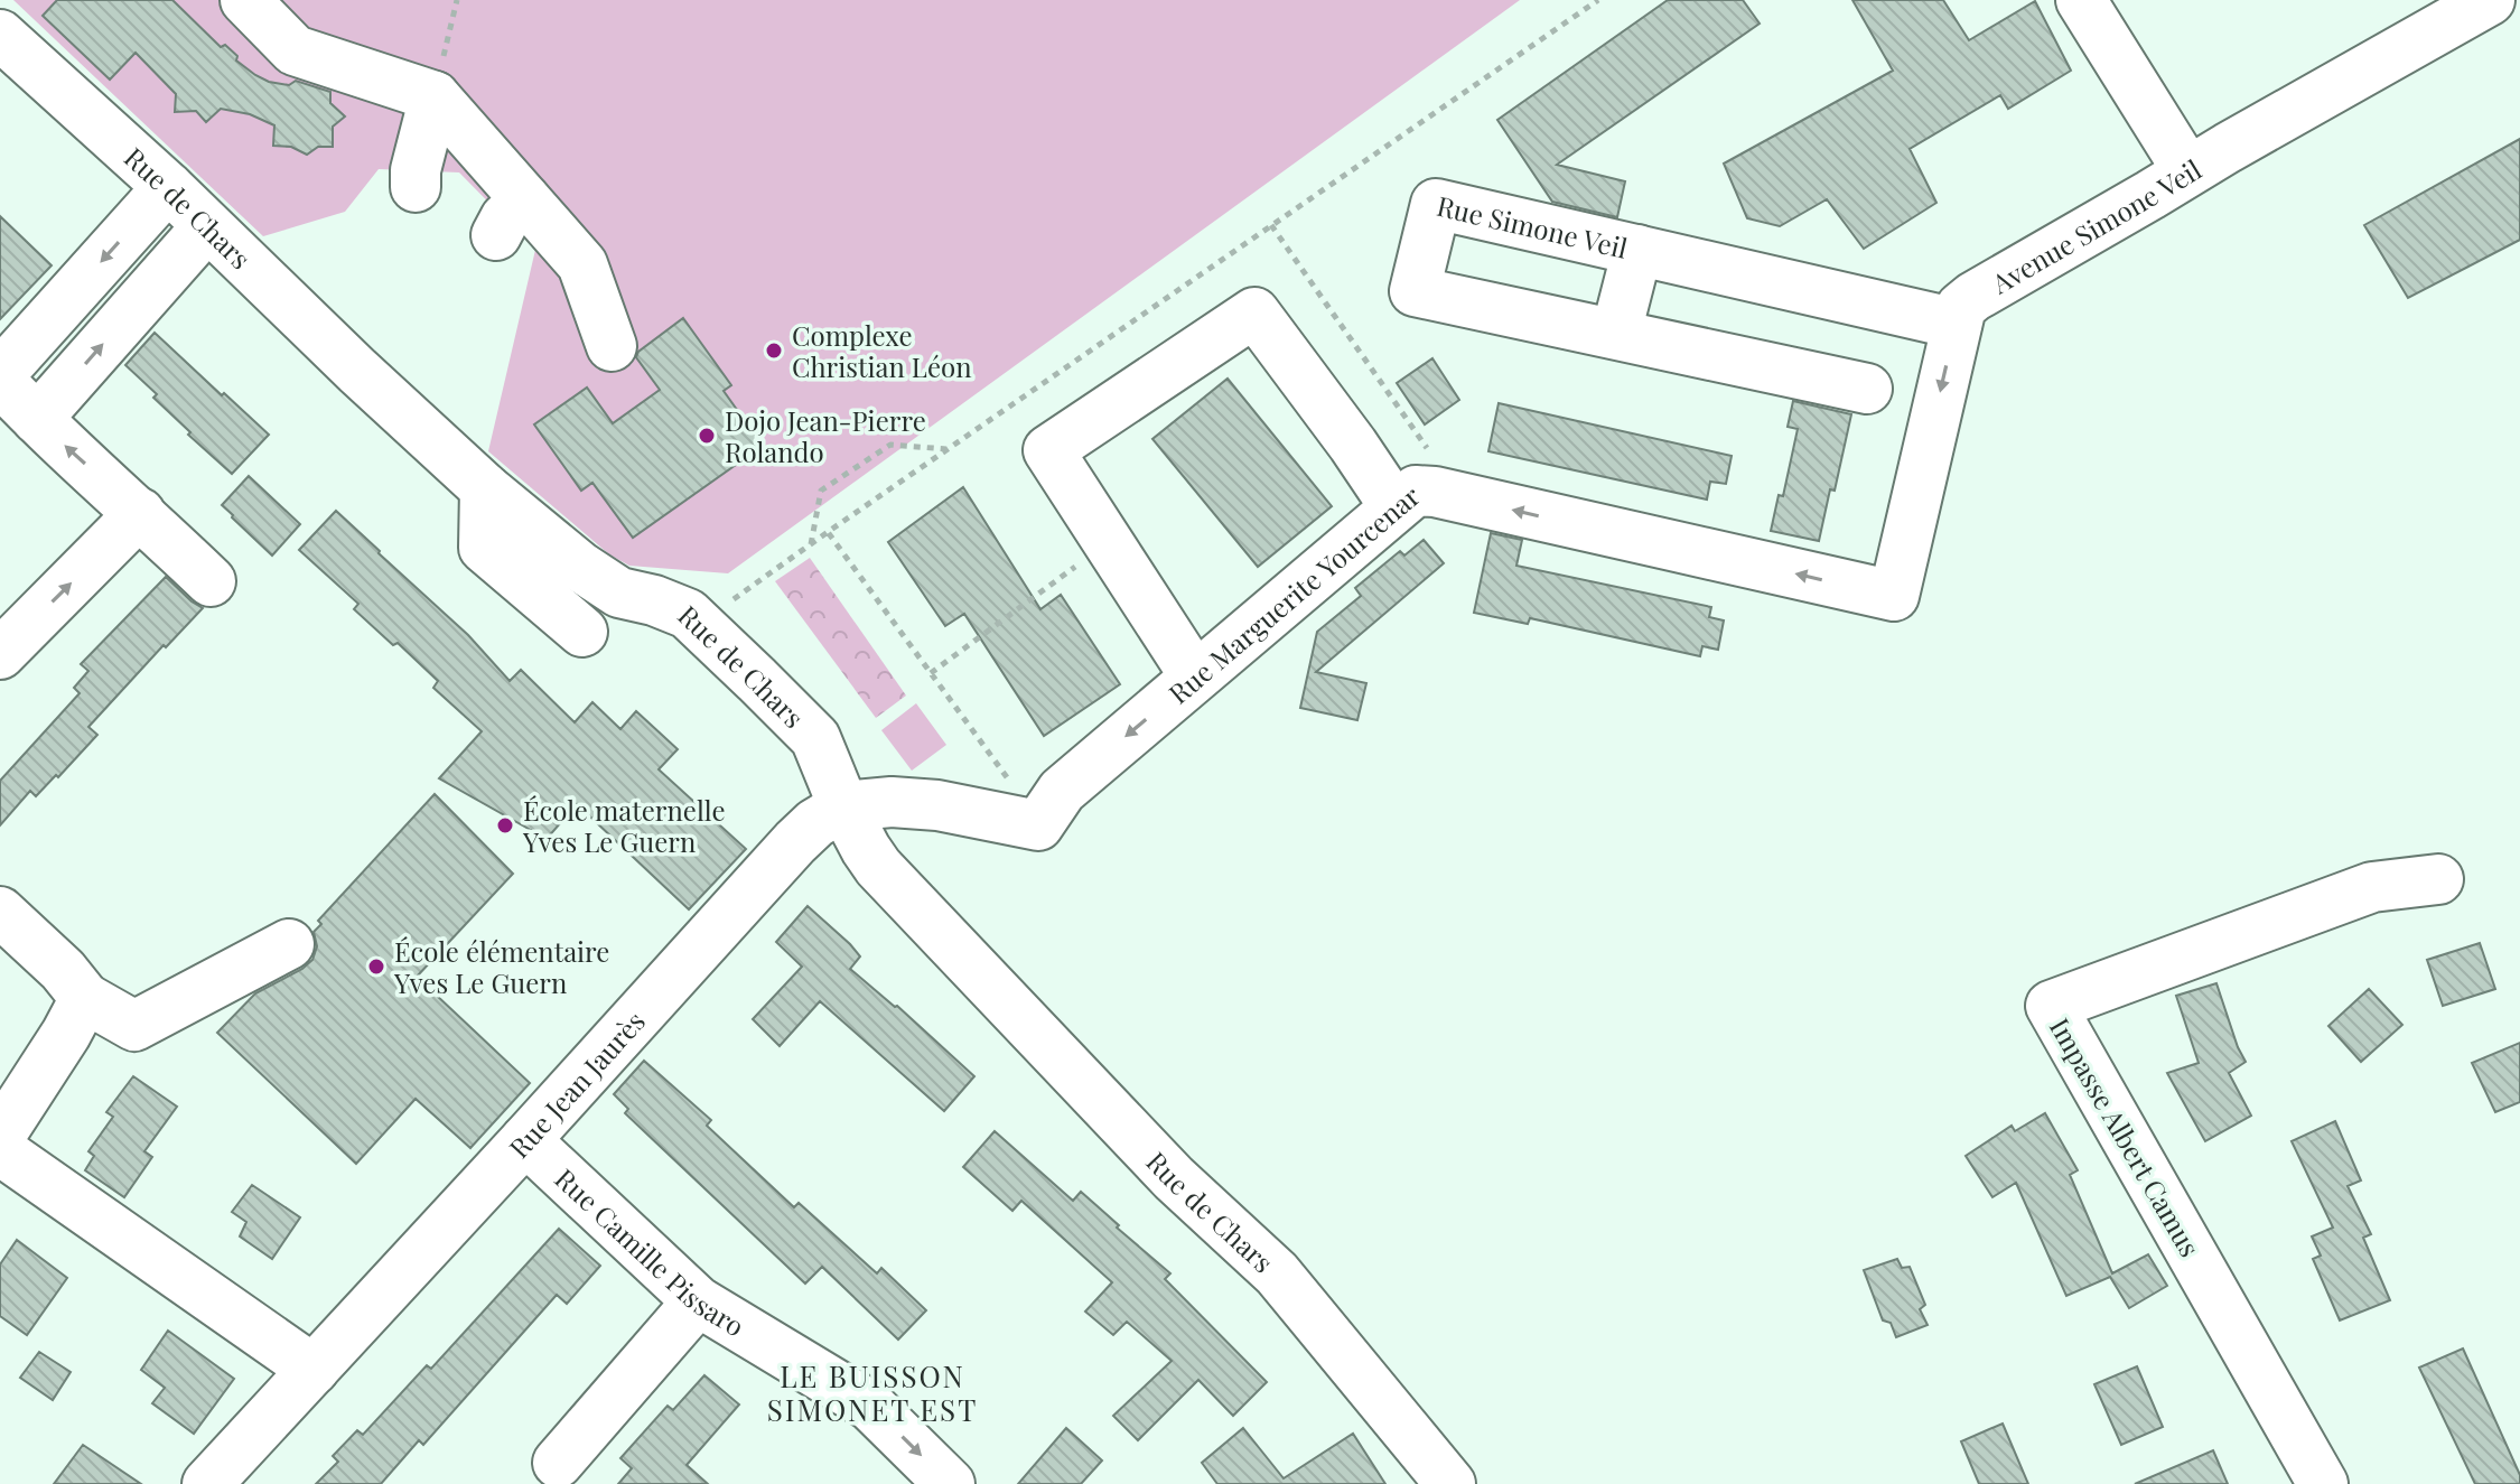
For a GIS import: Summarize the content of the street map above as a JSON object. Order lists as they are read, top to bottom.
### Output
{
  "streets": {
    "street": [
      "Rue de Chars",
      "Avenue Simone Veil",
      "Rue Simone Veil",
      "Rue Marguerite Yourcenar",
      "Rue Jean Jaurès",
      "Impasse Albert Camus",
      "Rue Camille Pissaro"
    ]
  },
  "crossings": [
    ["Rue de Chars", "Rue Marguerite Yourcenar"],
    ["Rue de Chars", "Rue Jean Jaurès"],
    ["Avenue Simone Veil", "Rue Simone Veil"],
    ["Avenue Simone Veil", "Rue Marguerite Yourcenar"],
    ["Rue Marguerite Yourcenar", "Rue Jean Jaurès"],
    ["Rue Jean Jaurès", "Rue Camille Pissaro"]
  ],
  "one_way": ["Rue Marguerite Yourcenar", "Rue Camille Pissaro"],
  "districts": ["LE BUISSON SIMONET EST"],
  "places": [
    "Complexe Christian Léon",
    "Dojo Jean-Pierre Rolando",
    "École maternelle Yves Le Guern",
    "École élémentaire Yves Le Guern"
  ]
}
